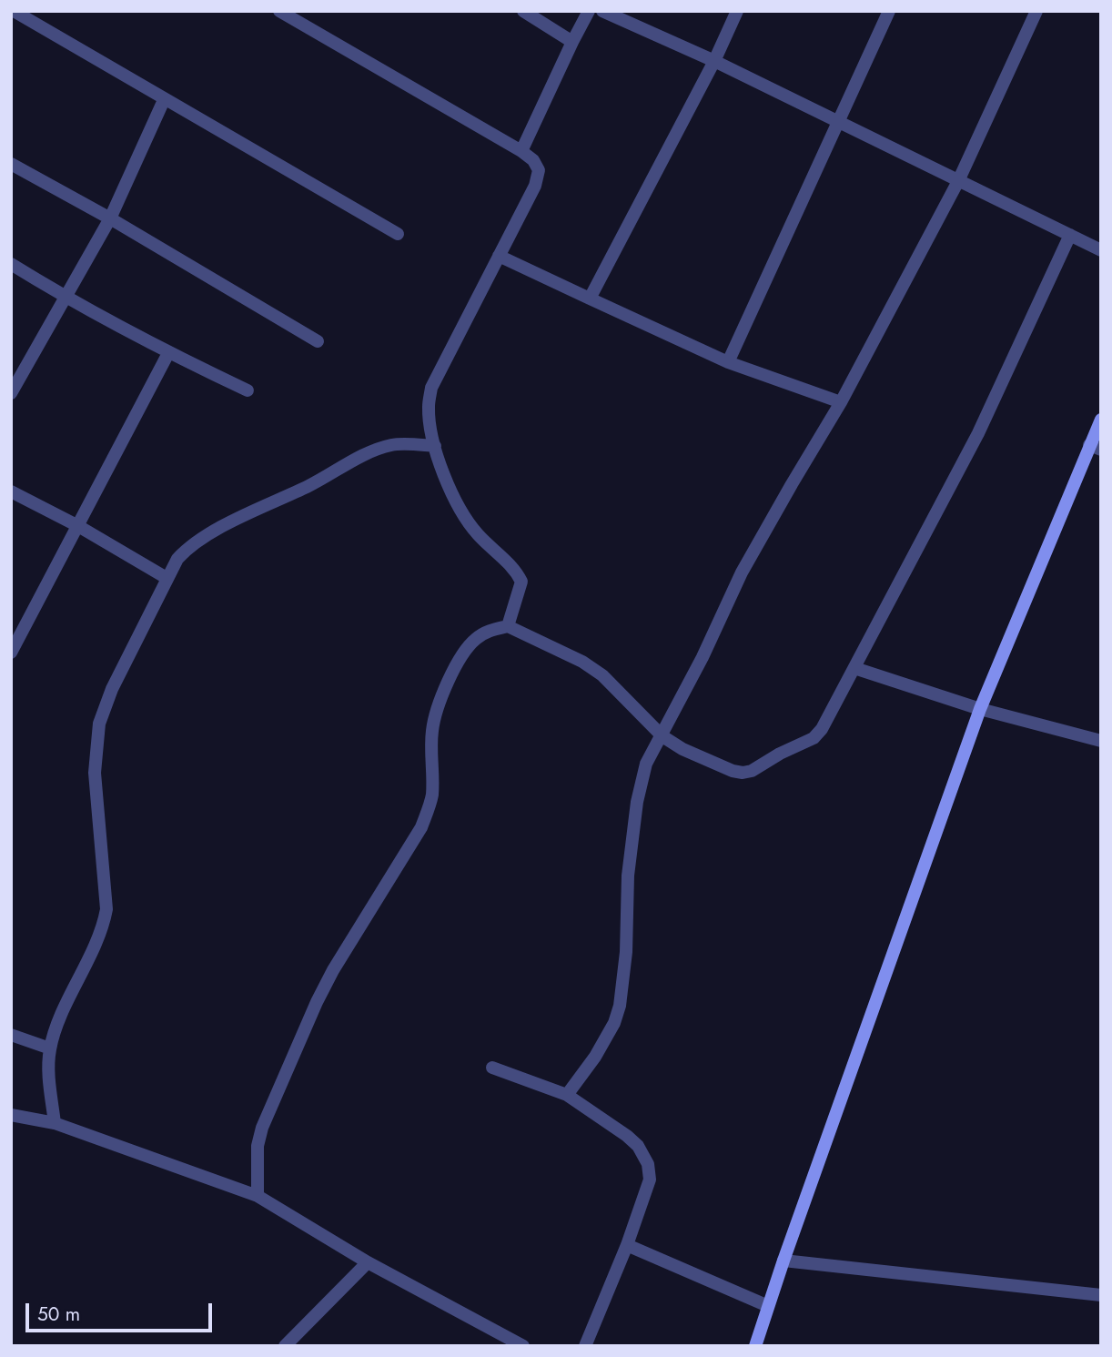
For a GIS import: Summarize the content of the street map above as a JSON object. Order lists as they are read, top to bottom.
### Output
{
  "scale_bar": "50 m"
}
